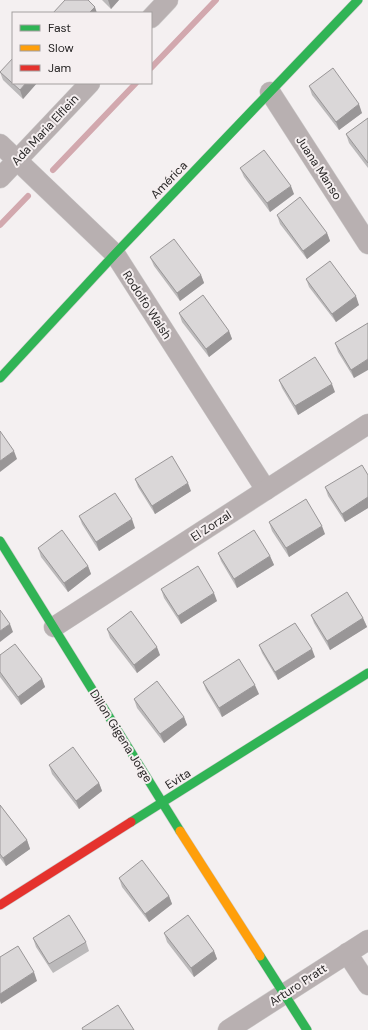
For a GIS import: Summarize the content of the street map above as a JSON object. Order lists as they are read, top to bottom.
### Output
{
  "streets": {
    "street": [
      "Ada Maria Elflein",
      "Juana Manso",
      "América",
      "Rodolfo Walsh",
      "El Zorzal",
      "Dillon Gigena Jorge",
      "Evita",
      "Arturo Pratt"
    ]
  },
  "crossings": [
    ["Ada Maria Elflein", "Rodolfo Walsh"],
    ["Juana Manso", "América"],
    ["América", "Rodolfo Walsh"],
    ["Rodolfo Walsh", "El Zorzal"],
    ["El Zorzal", "Dillon Gigena Jorge"],
    ["Dillon Gigena Jorge", "Evita"],
    ["Dillon Gigena Jorge", "Arturo Pratt"]
  ],
  "legend": ["Fast", "Slow", "Jam"]
}
